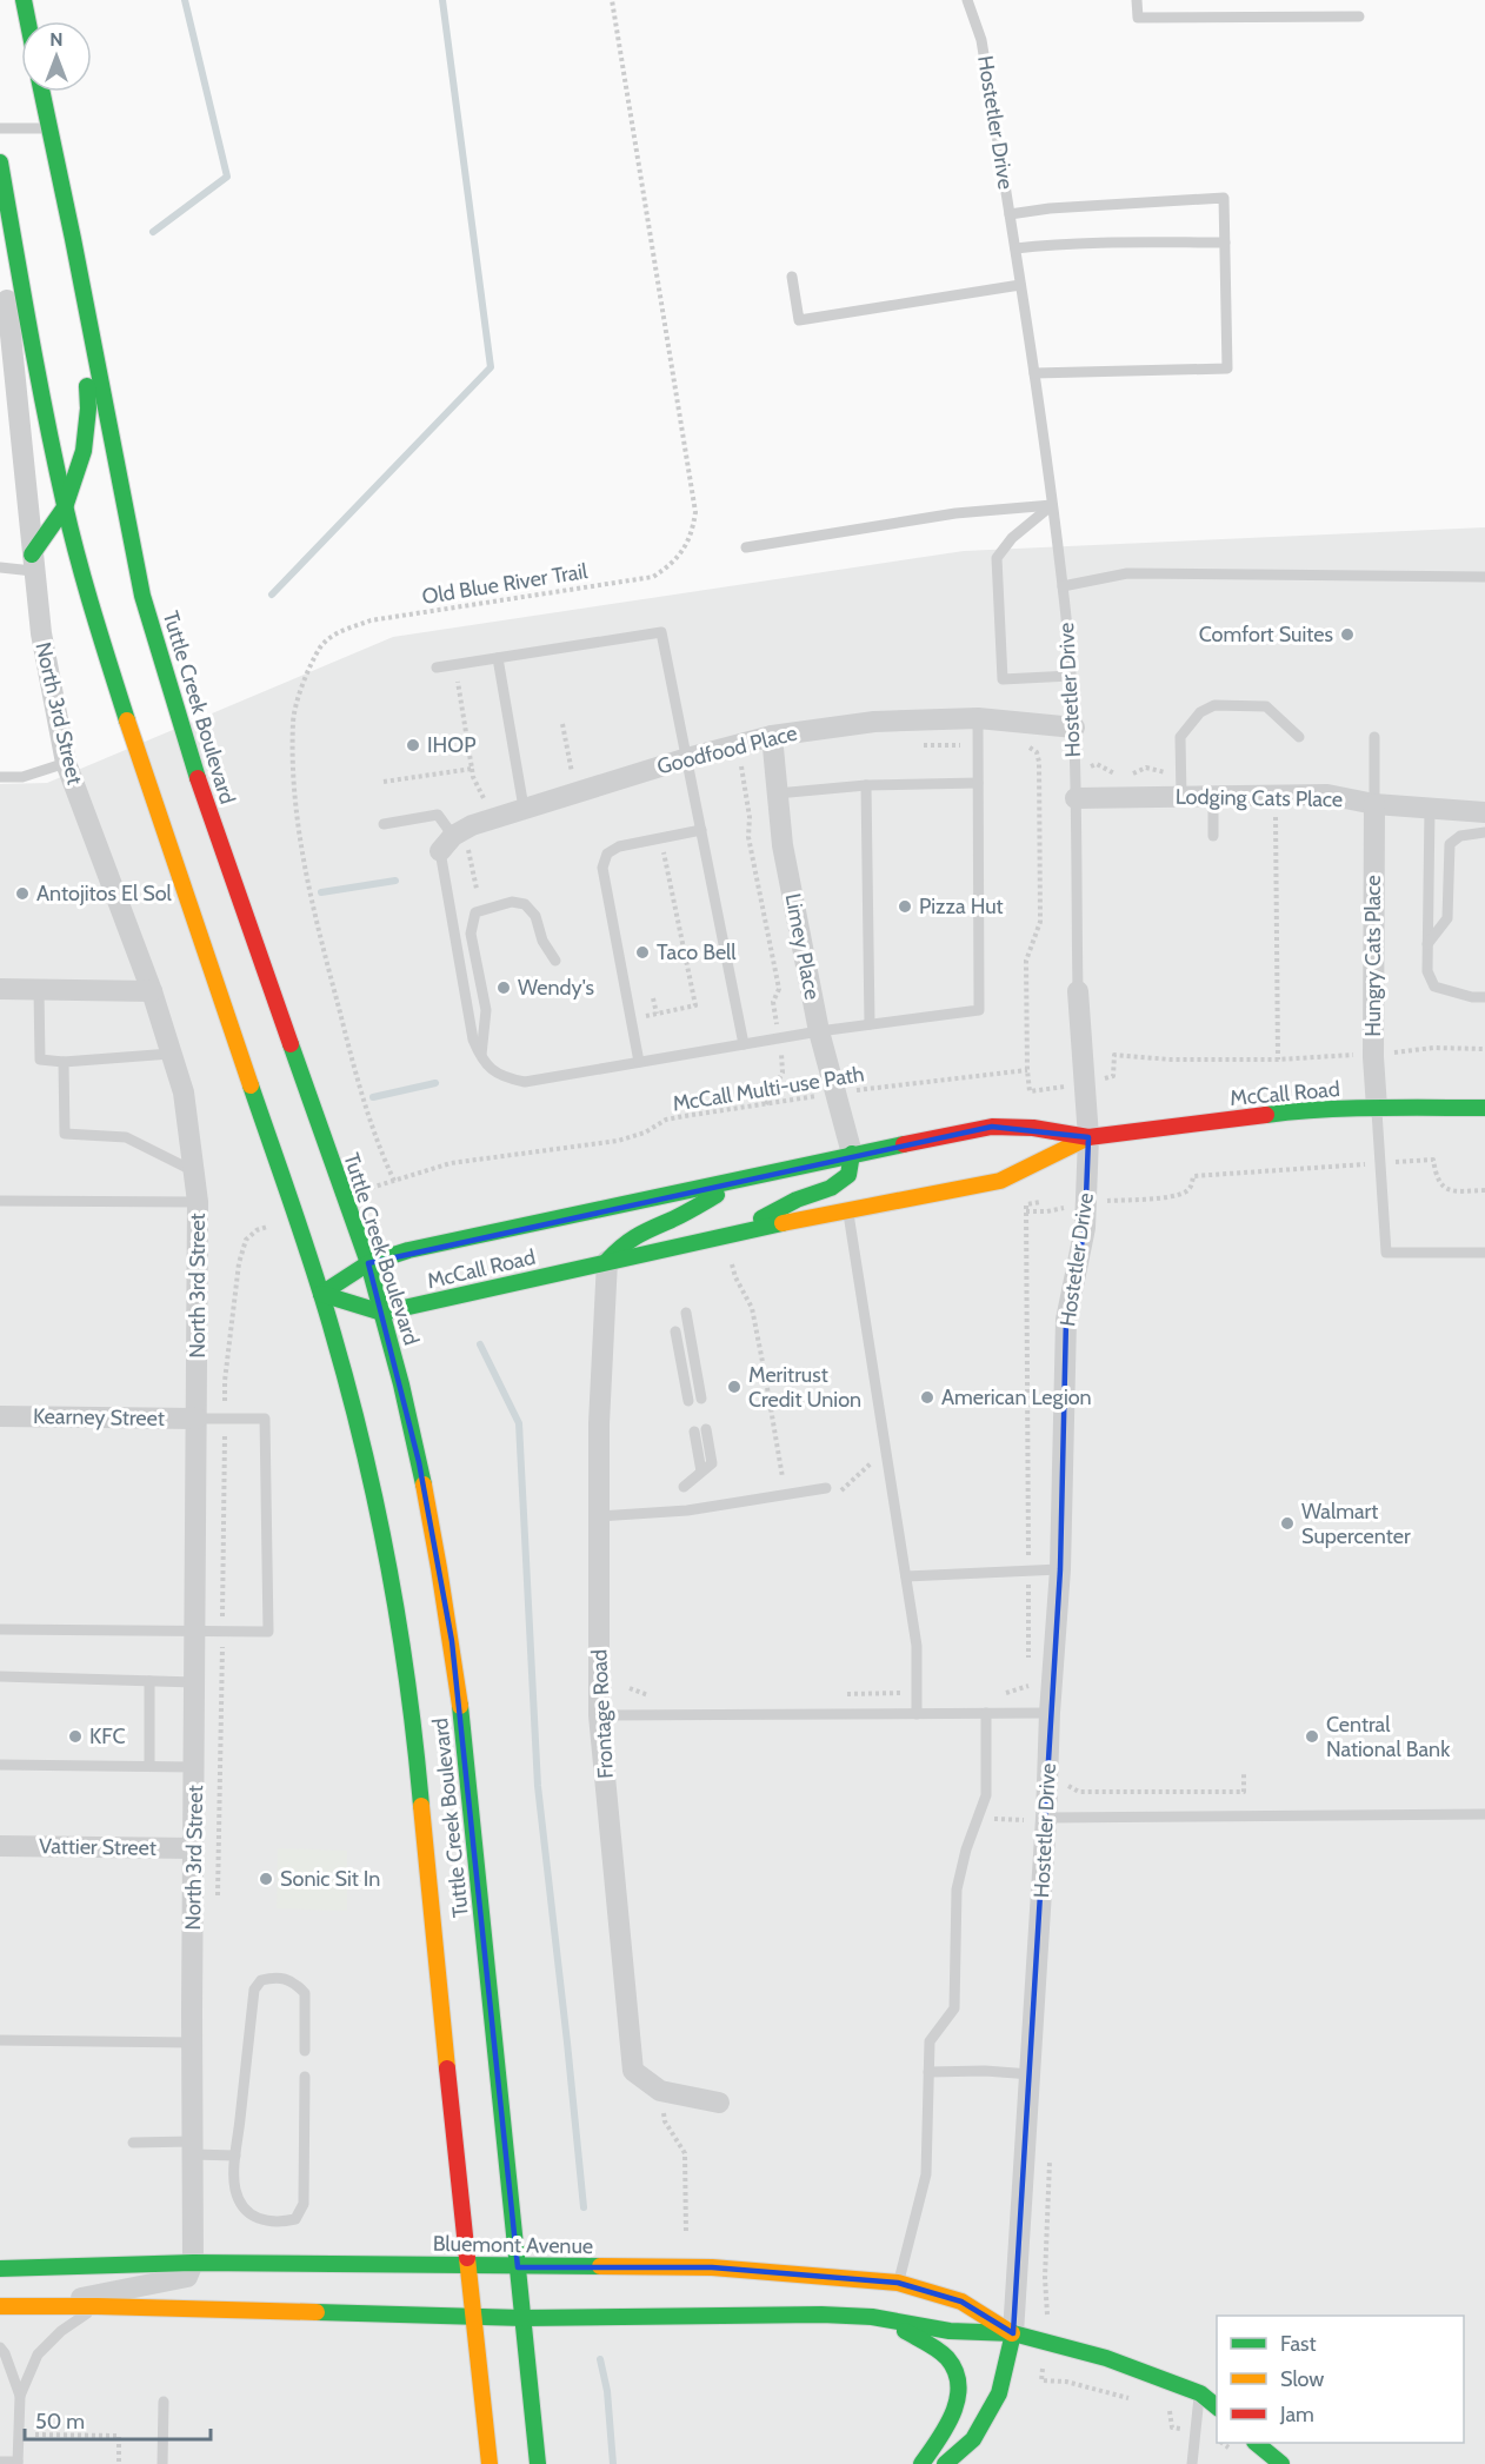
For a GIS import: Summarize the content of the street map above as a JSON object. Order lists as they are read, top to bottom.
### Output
{
  "streets": {
    "main road": [
      "Hostetler Drive",
      "Tuttle Creek Boulevard",
      "McCall Road",
      "Bluemont Avenue"
    ],
    "street": [
      "North 3rd Street",
      "Goodfood Place",
      "Lodging Cats Place",
      "Limey Place",
      "Hungry Cats Place",
      "Kearney Street",
      "Frontage Road",
      "Vattier Street"
    ],
    "path": ["Old Blue River Trail", "McCall Multi-use Path"]
  },
  "crossings": [
    ["Hostetler Drive", "Goodfood Place"],
    ["Hostetler Drive", "Lodging Cats Place"],
    ["Hostetler Drive", "McCall Road"],
    ["Hostetler Drive", "Bluemont Avenue"],
    ["Old Blue River Trail", "McCall Multi-use Path"],
    ["Tuttle Creek Boulevard", "North 3rd Street"],
    ["Tuttle Creek Boulevard", "McCall Multi-use Path"],
    ["Tuttle Creek Boulevard", "McCall Road"],
    ["Tuttle Creek Boulevard", "Bluemont Avenue"],
    ["North 3rd Street", "Kearney Street"],
    ["North 3rd Street", "Vattier Street"],
    ["North 3rd Street", "Bluemont Avenue"],
    ["Goodfood Place", "Limey Place"],
    ["Lodging Cats Place", "Hungry Cats Place"],
    ["Limey Place", "McCall Multi-use Path"],
    ["Limey Place", "McCall Road"],
    ["Hungry Cats Place", "McCall Road"],
    ["McCall Road", "Frontage Road"]
  ],
  "places": [
    "Comfort Suites",
    "IHOP",
    "Antojitos El Sol",
    "Pizza Hut",
    "Taco Bell",
    "Wendy's",
    "Meritrust Credit Union",
    "American Legion",
    "Walmart Supercenter",
    "KFC",
    "Central National Bank",
    "Sonic Sit In"
  ],
  "legend": ["Fast", "Slow", "Jam"],
  "scale_bar": "50 m",
  "north": "top"
}
